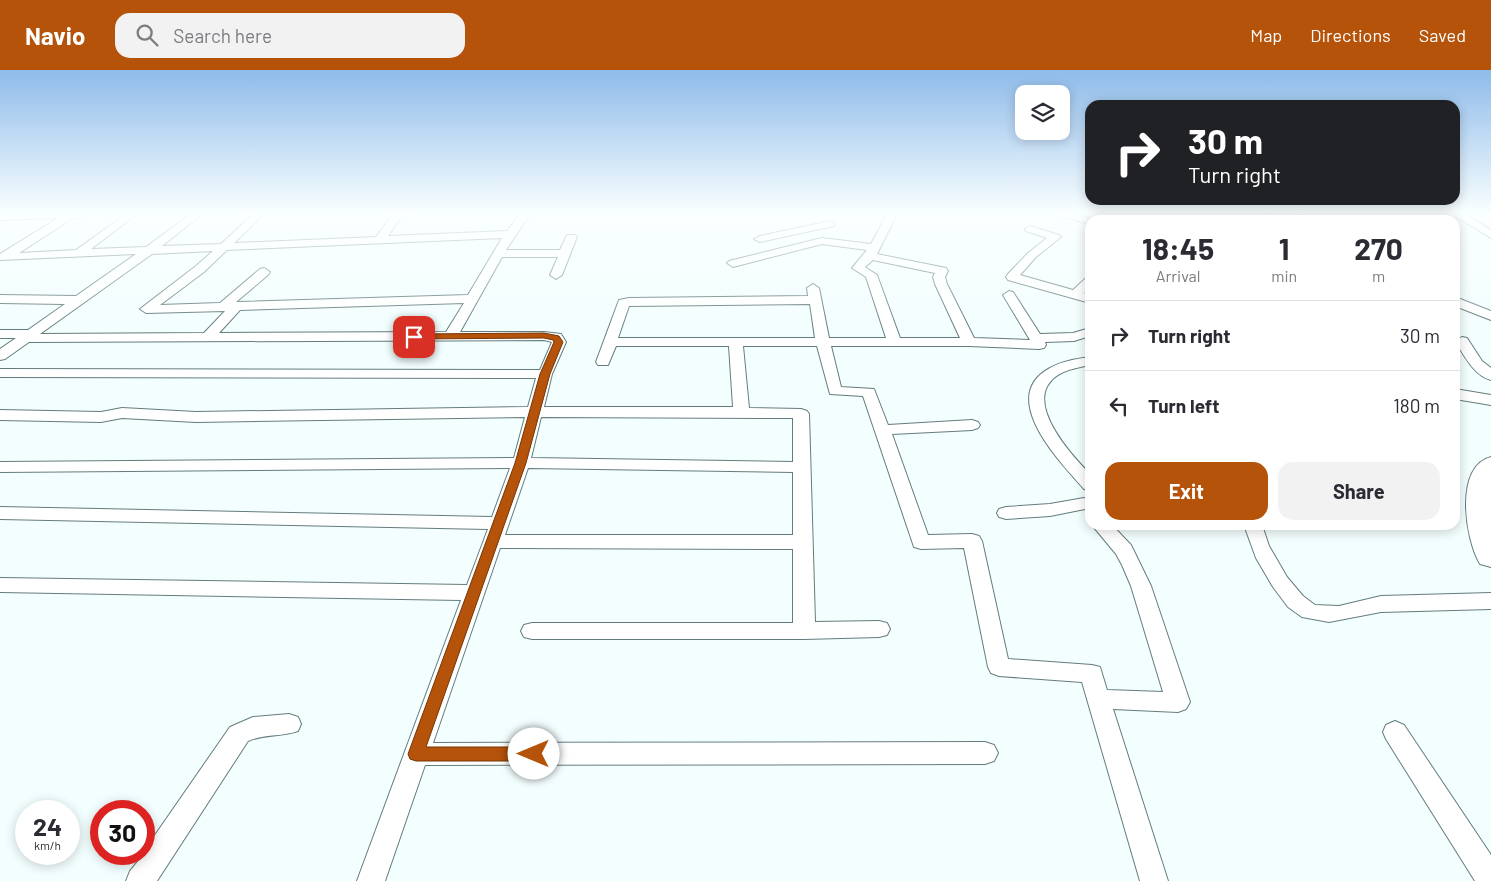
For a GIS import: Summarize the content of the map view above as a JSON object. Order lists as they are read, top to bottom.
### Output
{
  "page": {
    "header": "Navio",
    "search": "Search here",
    "nav": ["Map", "Directions", "Saved"],
    "turn": ["30 m", "Turn right"],
    "eta": [
      "18:45",
      "Arrival",
      "1",
      "min",
      "270",
      "m"
    ],
    "list": [
      {
        "name": "Turn right",
        "value": "30 m"
      },
      {
        "name": "Turn left",
        "value": "180 m"
      }
    ],
    "buttons": ["Exit", "Share"],
    "speed": "24 km/h",
    "limit": "30"
  }
}
